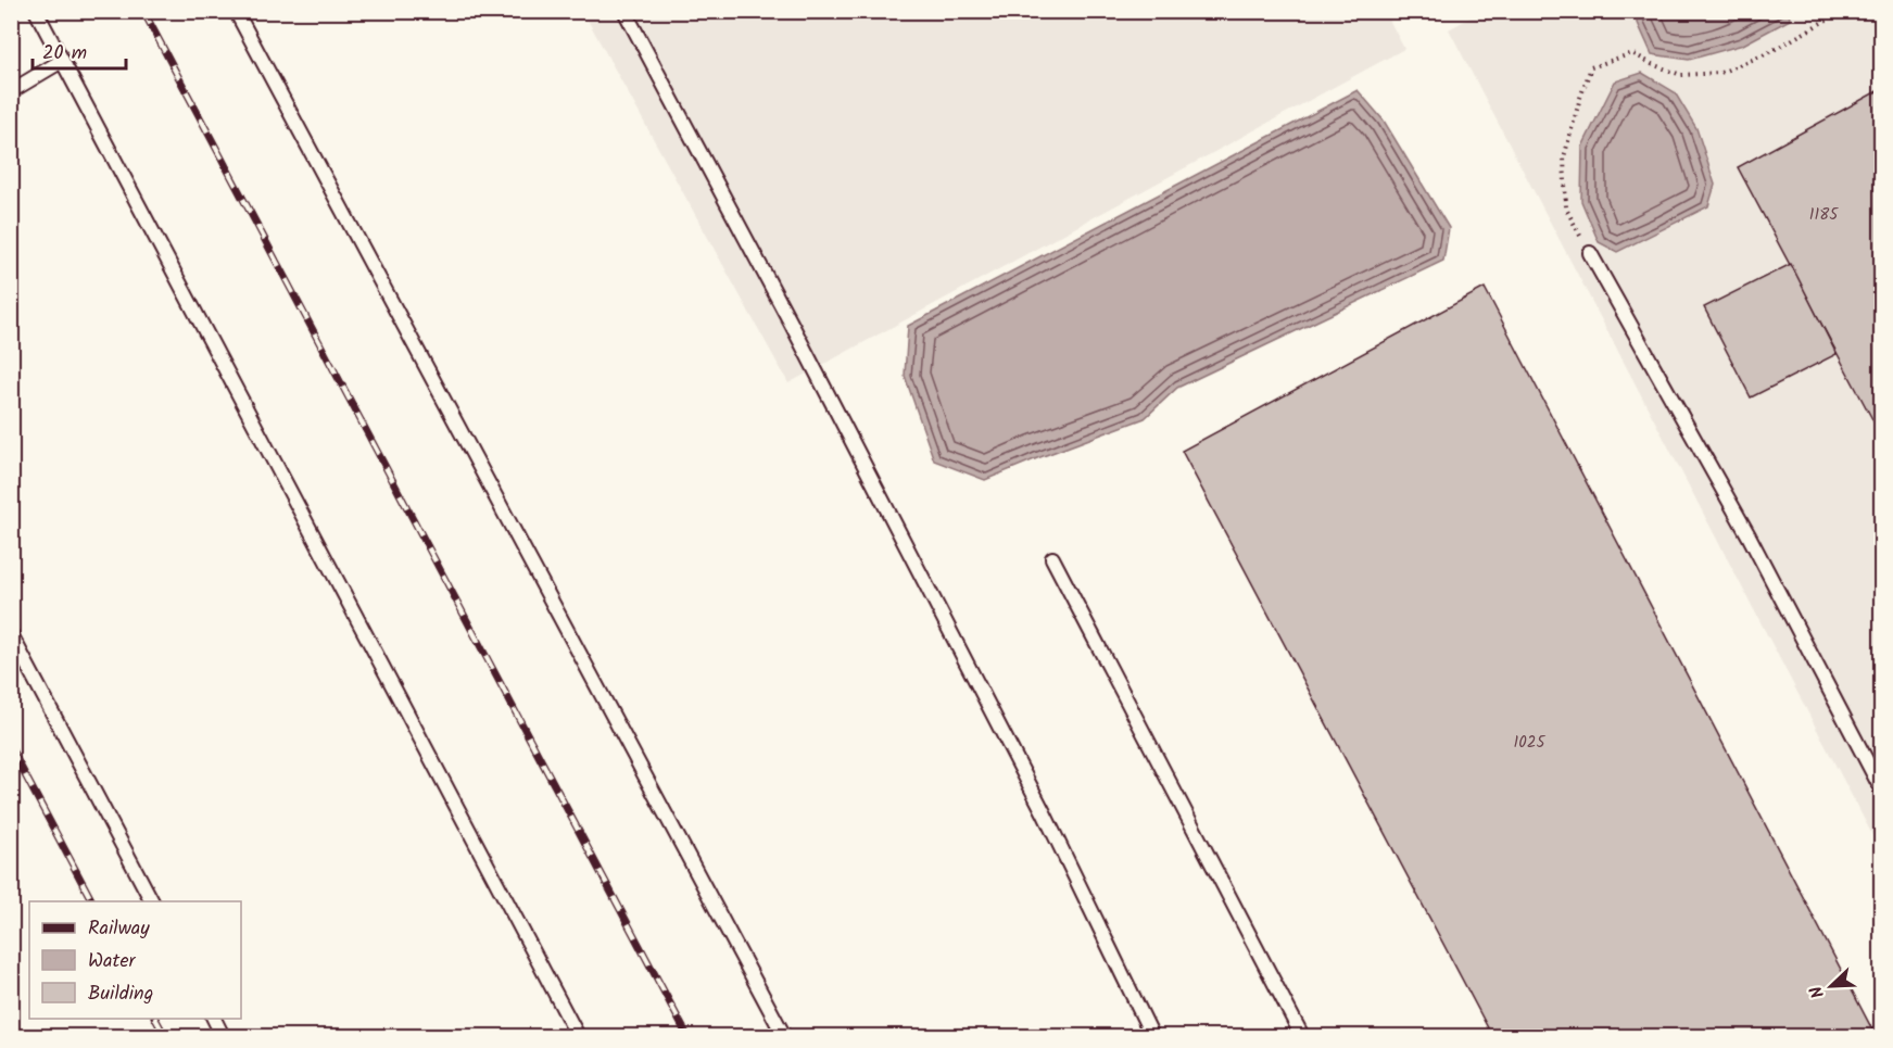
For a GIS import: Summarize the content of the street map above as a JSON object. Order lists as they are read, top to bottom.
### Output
{
  "house_numbers": ["1185", "1025"],
  "legend": ["Railway", "Water", "Building"],
  "scale_bar": "20 m",
  "north": "bottom left"
}
